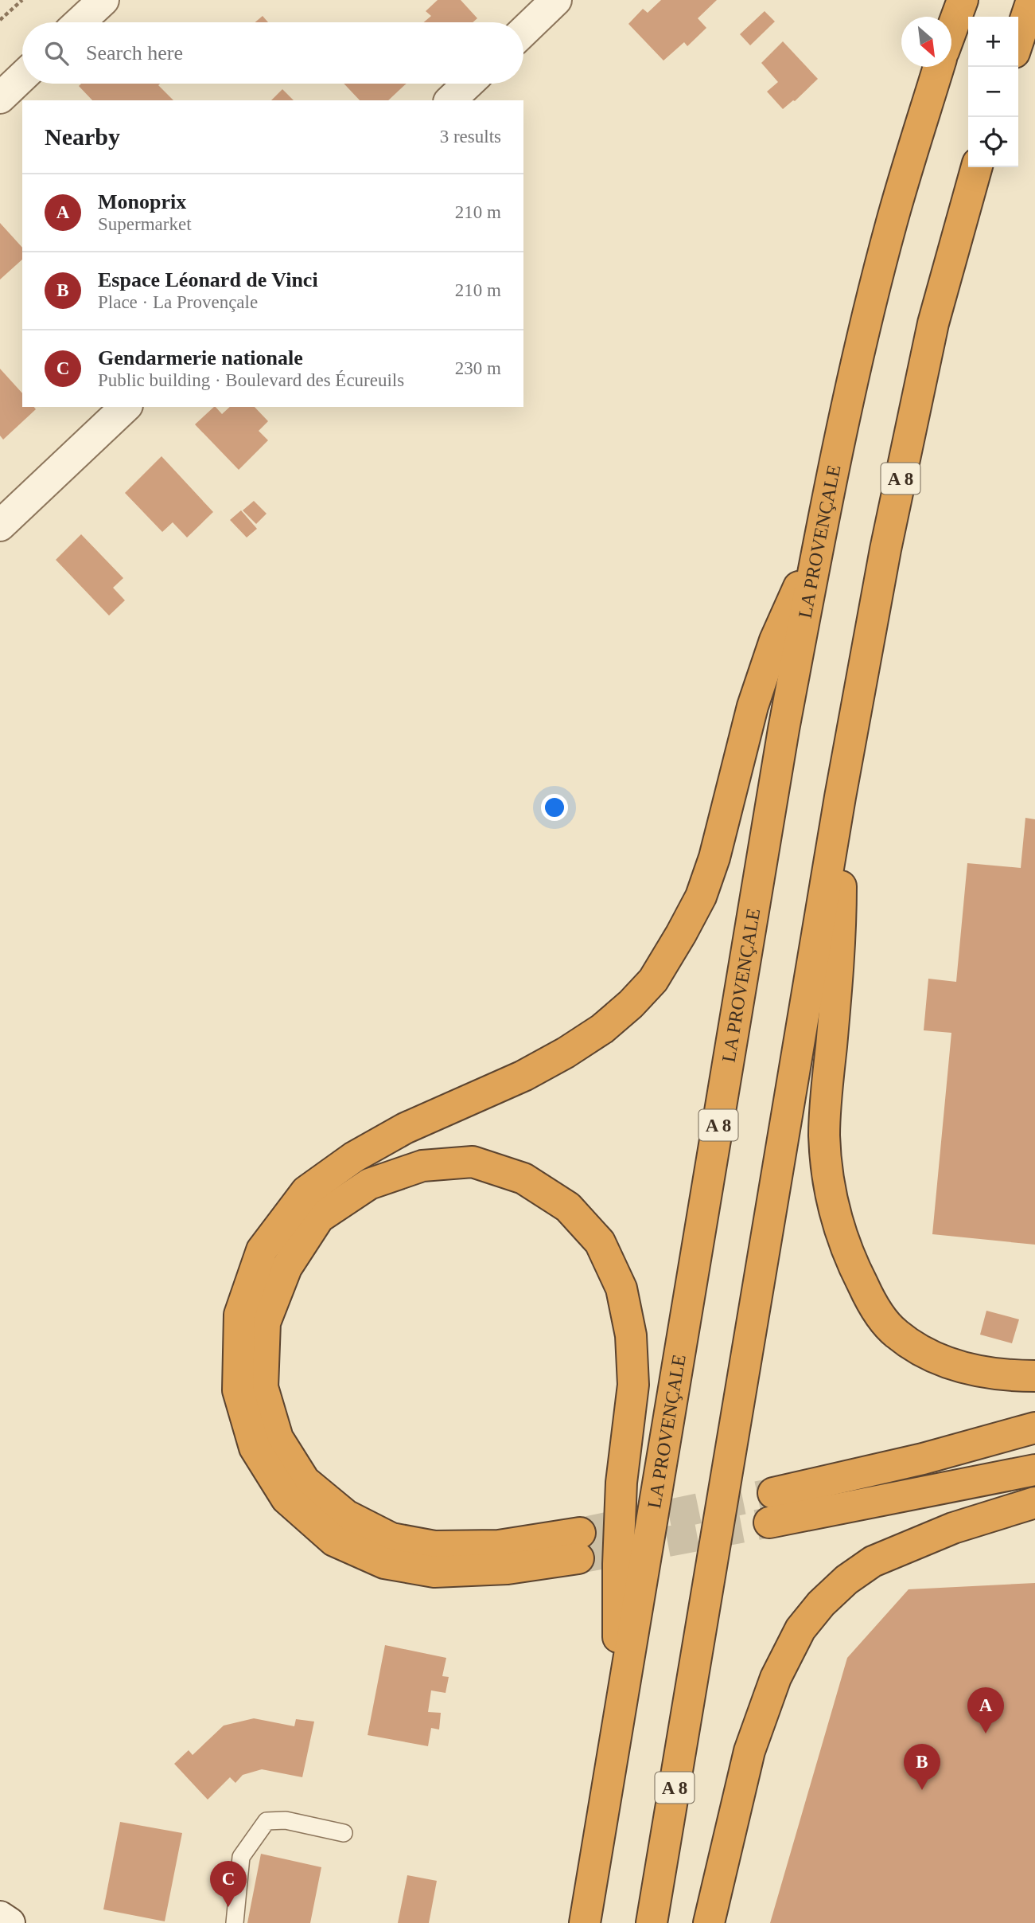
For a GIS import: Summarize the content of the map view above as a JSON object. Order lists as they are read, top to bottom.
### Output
{
  "streets": {
    "highway": ["A 8", "LA PROVENÇALE"]
  },
  "north": "bottom right",
  "page": {
    "map_buttons": ["+", "−"],
    "search": "Search here",
    "heading": ["Nearby", "3 results"],
    "list": [
      {
        "mark": "A",
        "name": "Monoprix",
        "note": "Supermarket",
        "value": "210 m"
      },
      {
        "mark": "B",
        "name": "Espace Léonard de Vinci",
        "note": "Place · La Provençale",
        "value": "210 m"
      },
      {
        "mark": "C",
        "name": "Gendarmerie nationale",
        "note": "Public building · Boulevard des Écureuils",
        "value": "230 m"
      }
    ],
    "pins": ["A", "B", "C"]
  }
}
